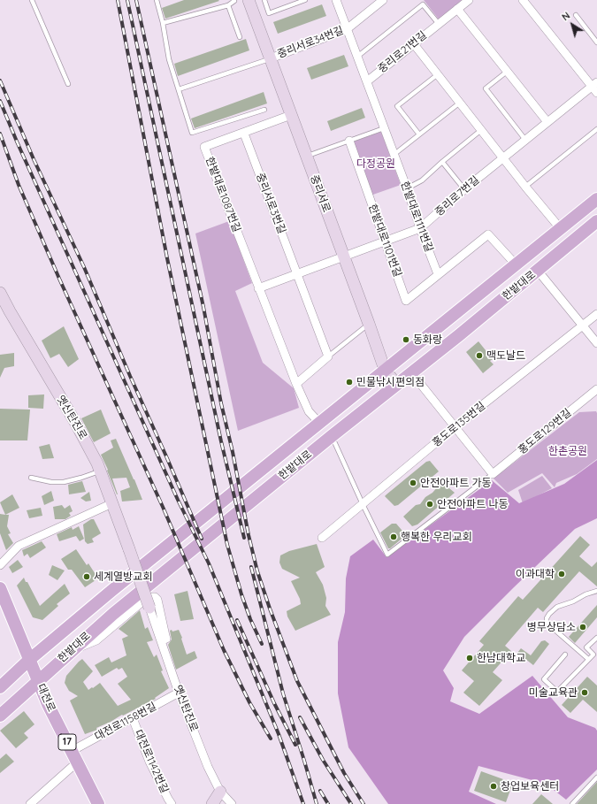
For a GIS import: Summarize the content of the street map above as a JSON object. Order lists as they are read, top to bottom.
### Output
{
  "streets": {
    "main road": [
      "중리서로",
      "한밭대로",
      "옛신탄진로",
      "대전로",
      "17"
    ],
    "street": [
      "중리서로34번길",
      "중리로21번길",
      "한밭대로1087번길",
      "중리로7번길",
      "중리서로3번길",
      "한밭대로1111번길",
      "한밭대로1101번길",
      "홍도로135번길",
      "홍도로129번길",
      "대전로1158번길",
      "대전로1142번길"
    ]
  },
  "crossings": [
    ["중리서로34번길", "중리서로"],
    ["중리서로34번길", "한밭대로1111번길"],
    ["중리로21번길", "한밭대로1111번길"],
    ["중리서로", "한밭대로1087번길"],
    ["중리서로", "중리로7번길"],
    ["중리서로", "한밭대로"],
    ["한밭대로1087번길", "중리서로3번길"],
    ["한밭대로1087번길", "한밭대로"],
    ["중리로7번길", "한밭대로1111번길"],
    ["중리로7번길", "한밭대로1101번길"],
    ["한밭대로1111번길", "한밭대로1101번길"],
    ["한밭대로", "대전로"],
    ["옛신탄진로", "대전로1158번길"],
    ["대전로", "대전로1158번길"],
    ["대전로1158번길", "대전로1142번길"]
  ],
  "parks": ["다정공원", "한촌공원"],
  "places": [
    "동화랑",
    "맥도날드",
    "민물낚시편의점",
    "안전아파트 가동",
    "안전아파트 나동",
    "행복한 우리교회",
    "이과대학",
    "세계열방교회",
    "병무상담소",
    "한남대학교",
    "미술교육관",
    "창업보육센터"
  ],
  "north": "top left"
}
